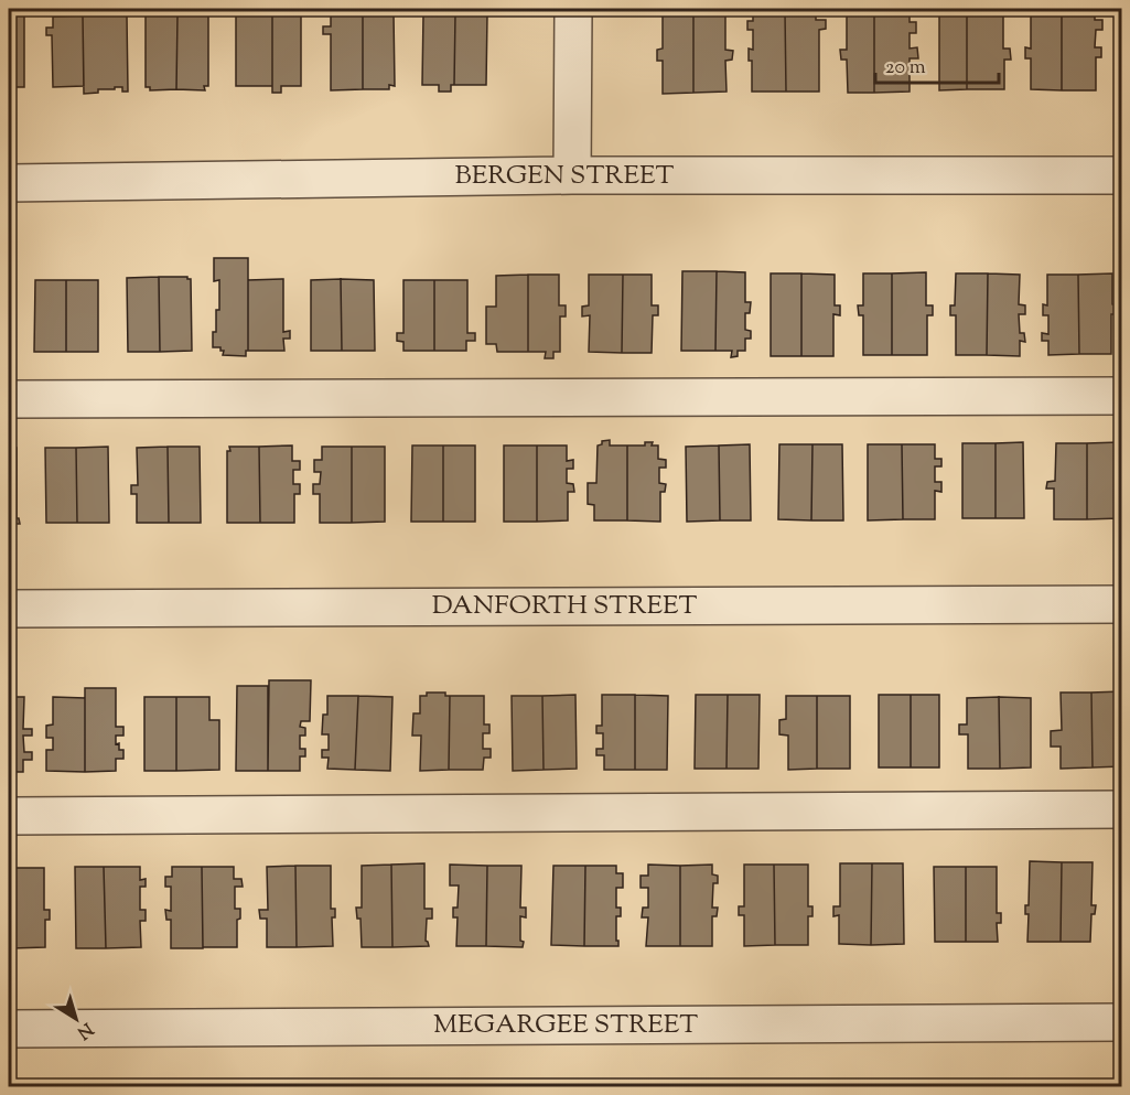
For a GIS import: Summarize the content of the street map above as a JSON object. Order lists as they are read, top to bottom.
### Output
{
  "streets": {
    "street": ["BERGEN STREET", "DANFORTH STREET", "MEGARGEE STREET"]
  },
  "scale_bar": "20 m",
  "north": "bottom right"
}
